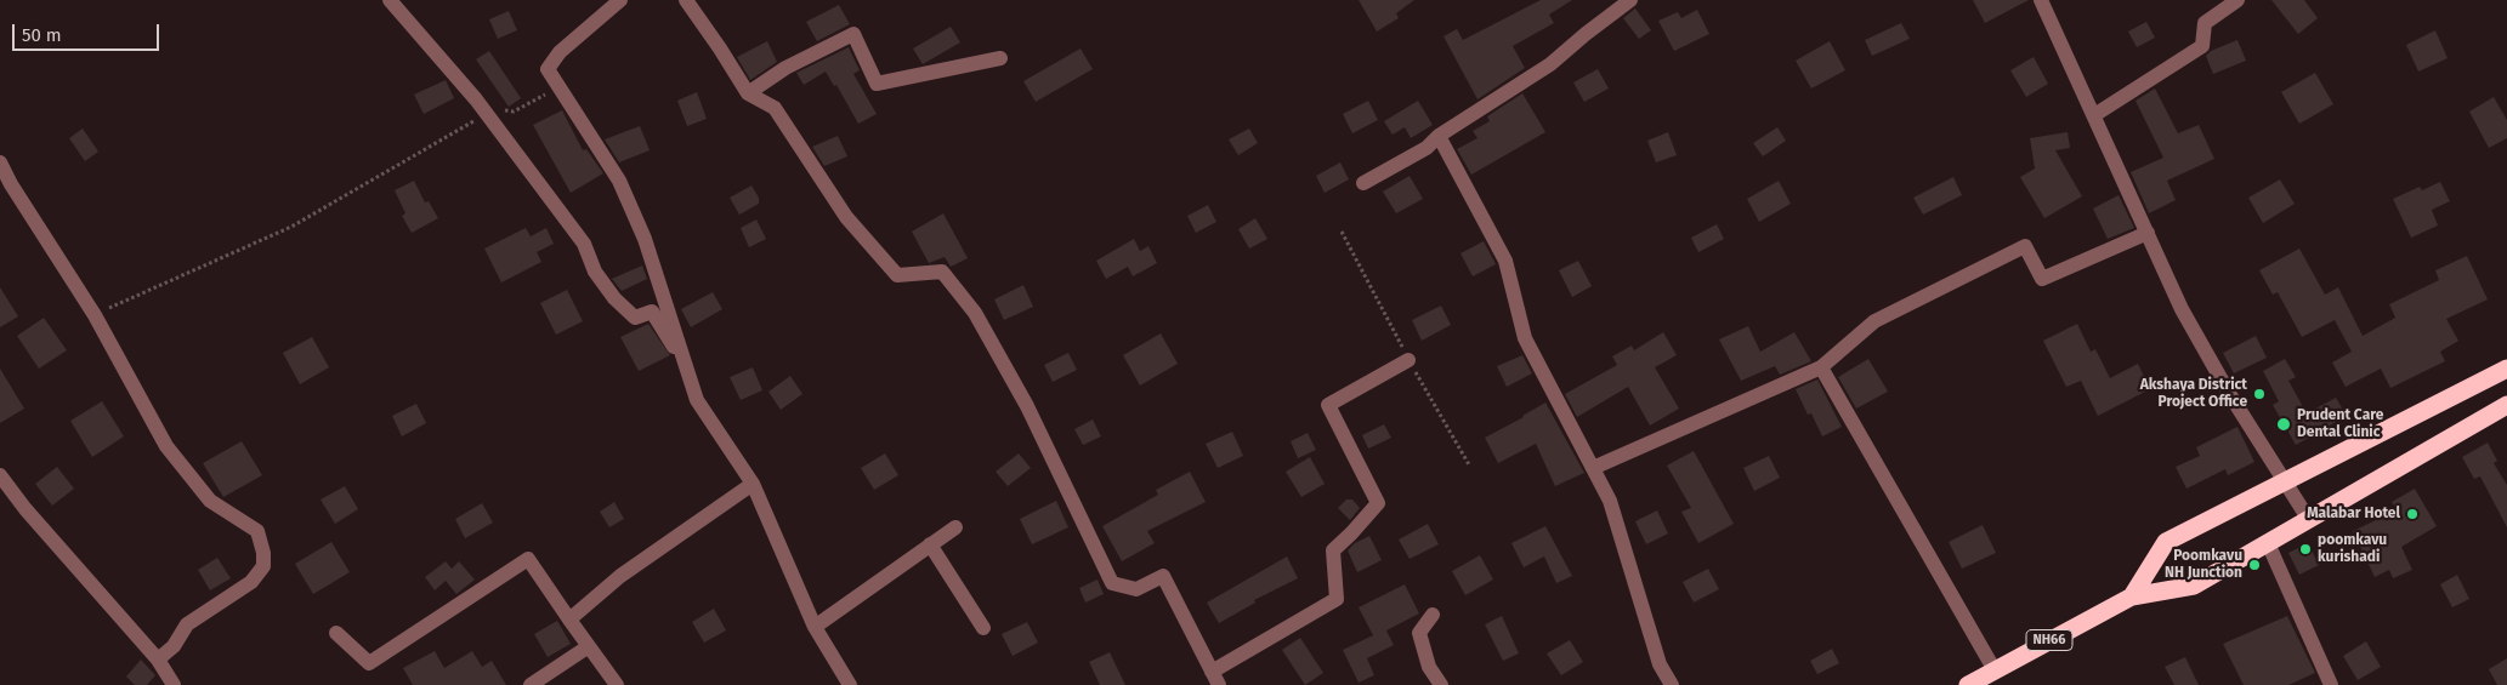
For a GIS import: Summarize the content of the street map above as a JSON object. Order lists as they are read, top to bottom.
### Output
{
  "streets": {
    "highway": ["NH66"]
  },
  "places": [
    "Akshaya District Project Office",
    "Prudent Care Dental Clinic",
    "Malabar Hotel",
    "poomkavu kurishadi",
    "Poomkavu NH Junction"
  ],
  "scale_bar": "50 m"
}
